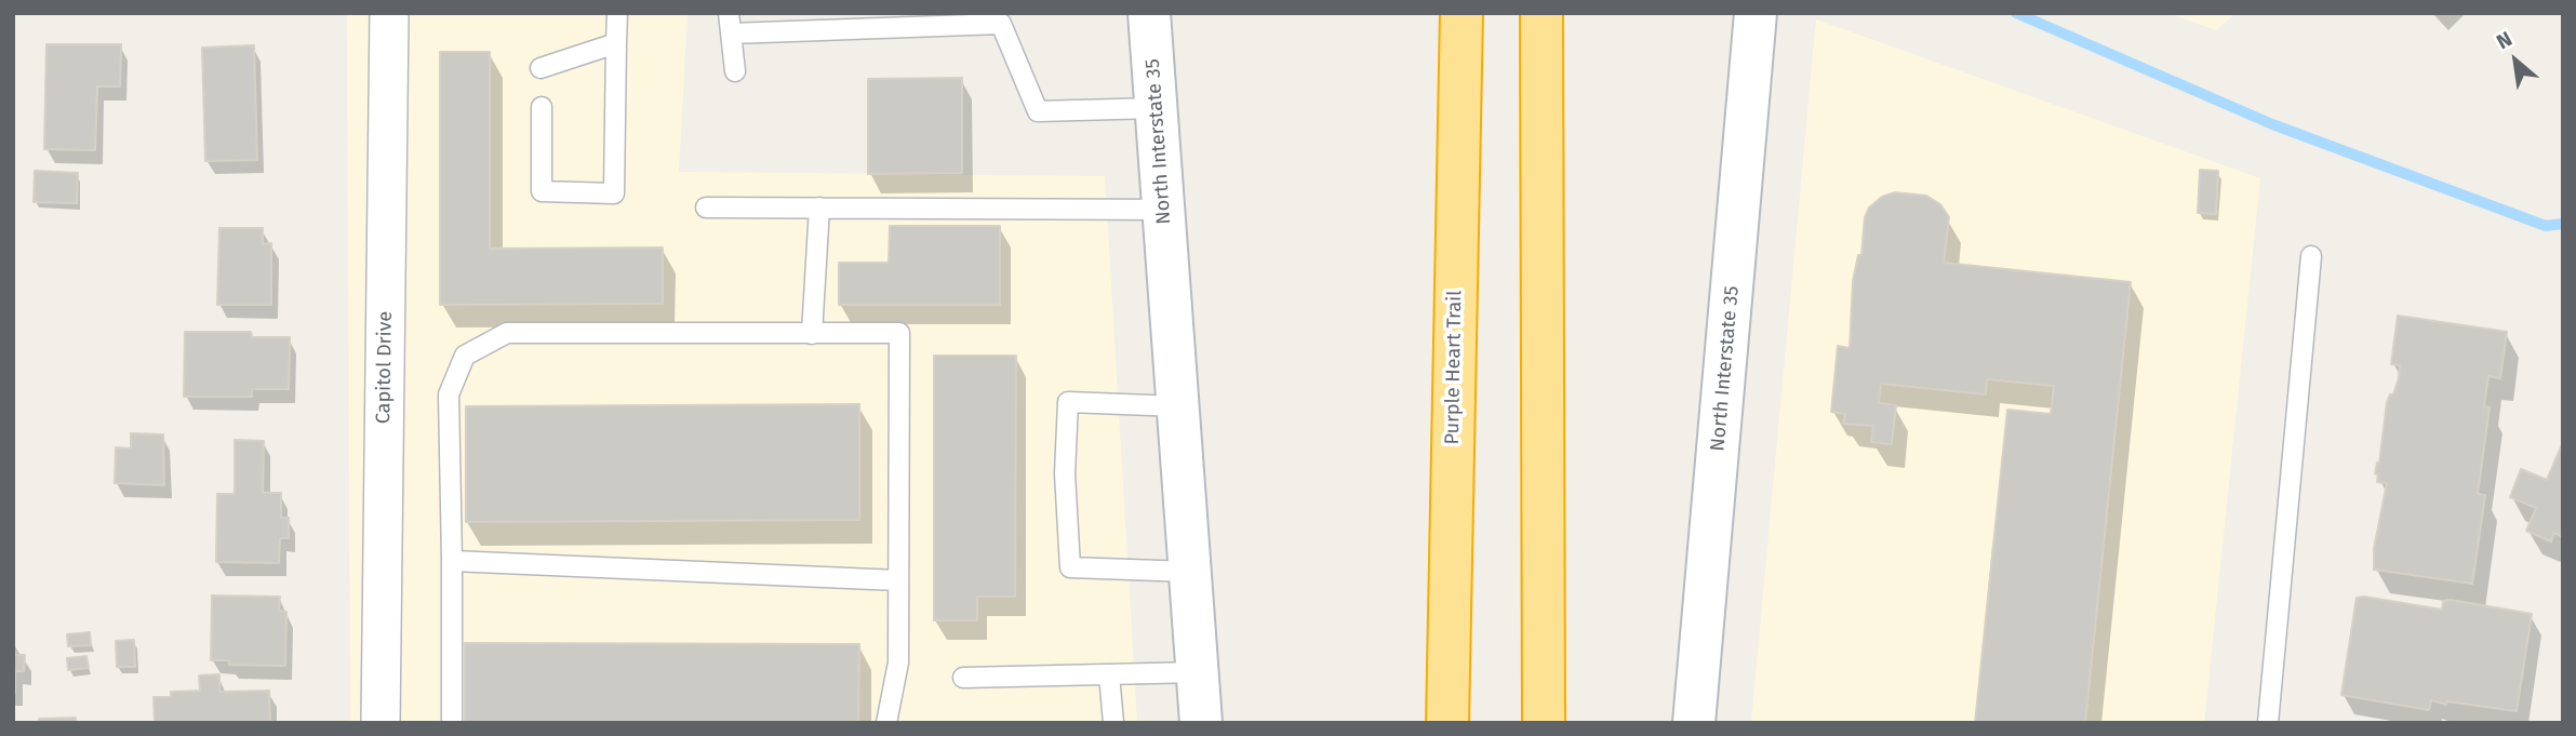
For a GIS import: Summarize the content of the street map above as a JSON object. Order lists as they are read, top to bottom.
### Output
{
  "streets": {
    "highway": ["Purple Heart Trail"],
    "main road": ["North Interstate 35"],
    "street": ["Capitol Drive"]
  },
  "north": "top left"
}
